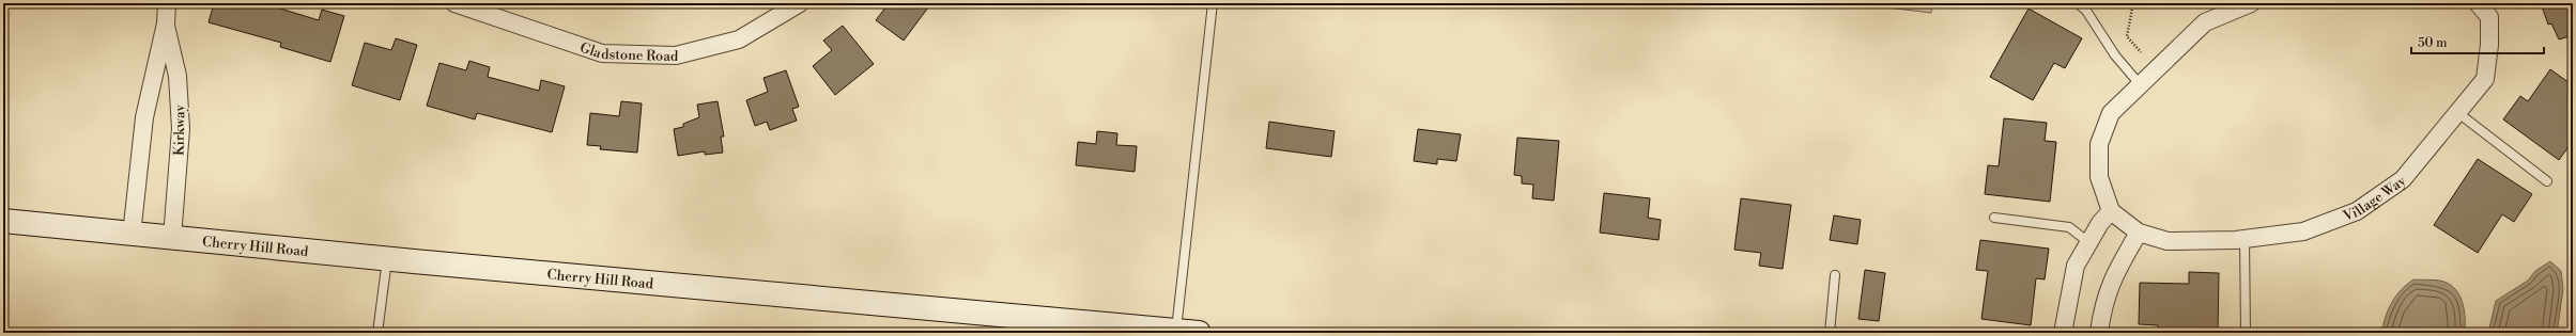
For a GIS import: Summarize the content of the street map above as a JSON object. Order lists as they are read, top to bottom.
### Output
{
  "streets": {
    "main road": ["Cherry Hill Road"],
    "street": ["Gladstone Road", "Kirkway", "Village Way"]
  },
  "crossings": [
    ["Kirkway", "Cherry Hill Road"]
  ],
  "scale_bar": "50 m"
}
